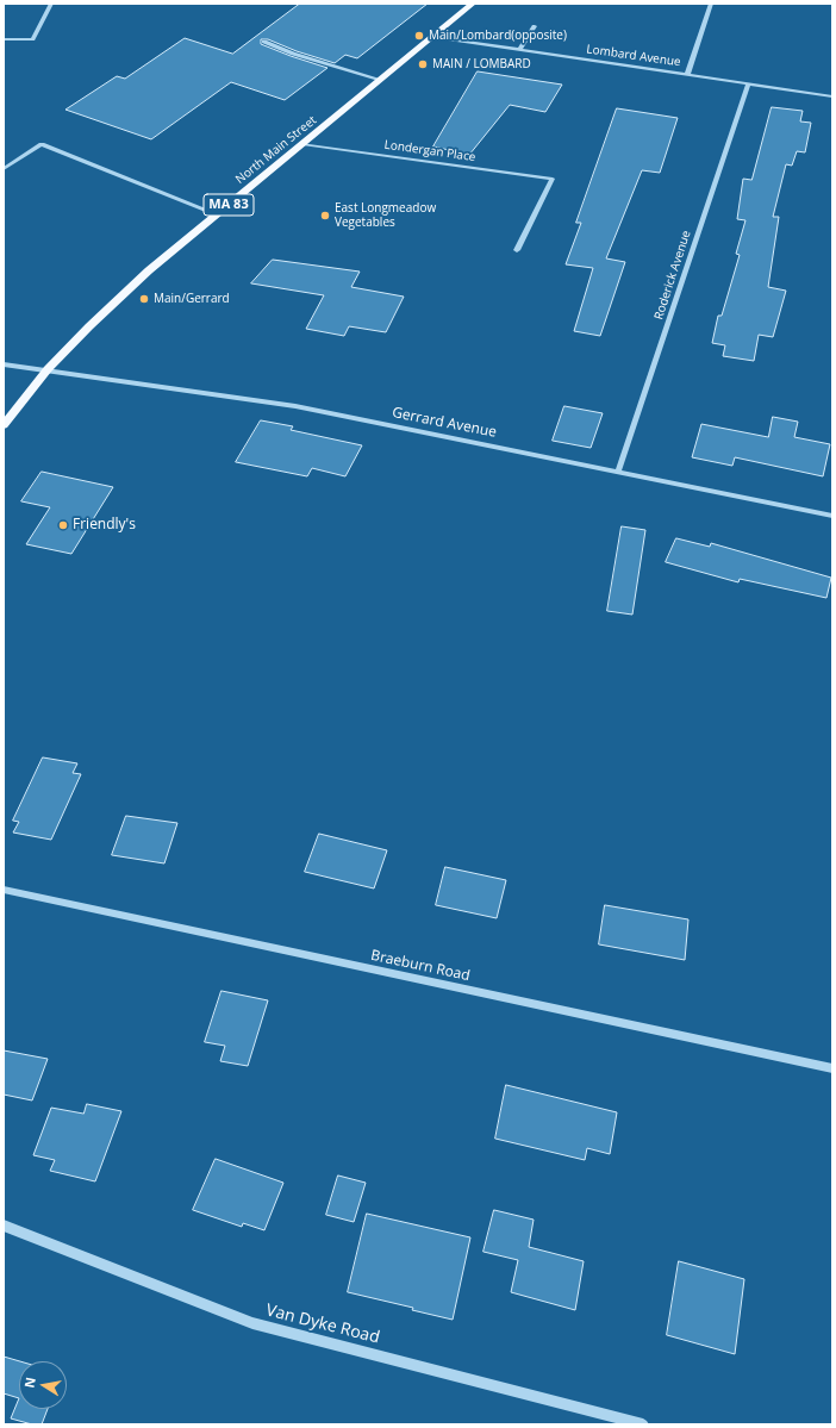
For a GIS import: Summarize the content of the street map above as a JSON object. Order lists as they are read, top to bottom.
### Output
{
  "streets": {
    "main road": ["North Main Street", "MA 83"],
    "street": [
      "Lombard Avenue",
      "Londergan Place",
      "Roderick Avenue",
      "Gerrard Avenue",
      "Braeburn Road",
      "Van Dyke Road"
    ]
  },
  "crossings": [
    ["Lombard Avenue", "North Main Street"],
    ["Lombard Avenue", "Roderick Avenue"],
    ["North Main Street", "Londergan Place"],
    ["North Main Street", "Gerrard Avenue"],
    ["Roderick Avenue", "Gerrard Avenue"]
  ],
  "places": [
    "Main/Lombard(opposite)",
    "MAIN / LOMBARD",
    "East Longmeadow Vegetables",
    "Main/Gerrard",
    "Friendly's"
  ],
  "north": "left"
}
